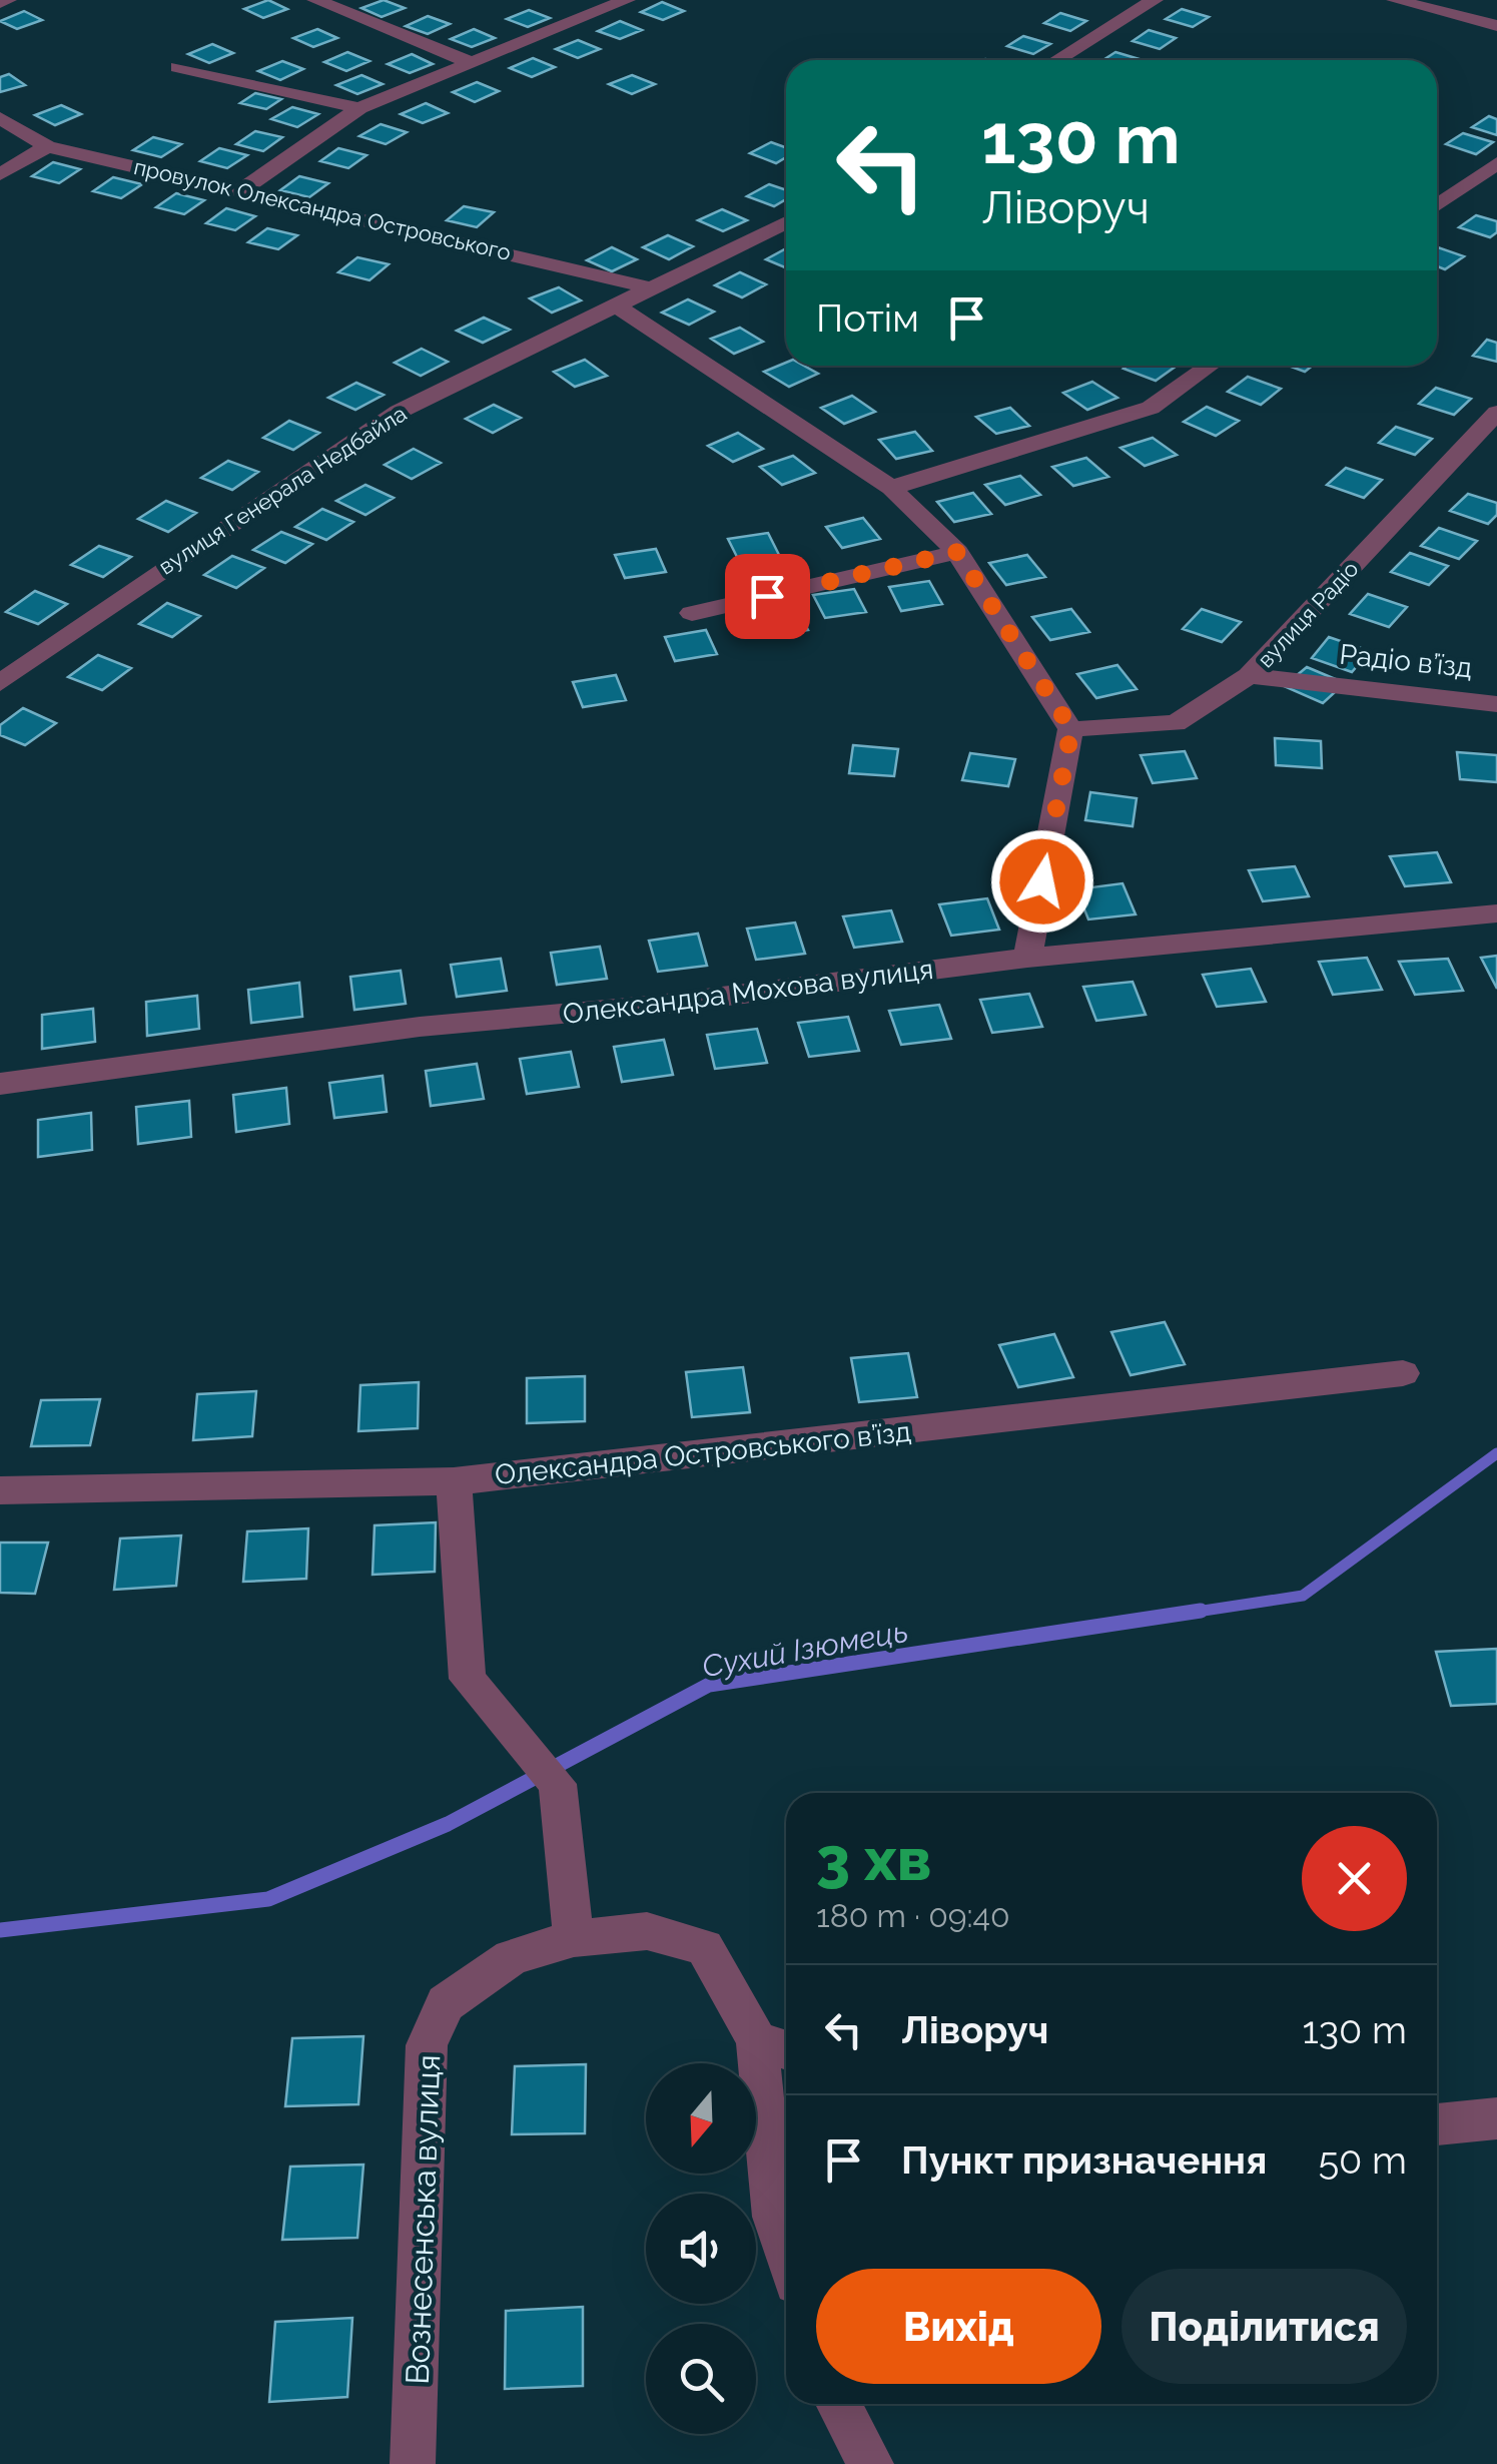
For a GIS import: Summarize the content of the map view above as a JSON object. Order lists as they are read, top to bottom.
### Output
{
  "streets": {
    "street": [
      "провулок Олександра Островського",
      "вулиця Генерала Недбайла",
      "вулиця Радіо",
      "Радіо в’їзд",
      "Олександра Мохова вулиця",
      "Олександра Островського в’їзд",
      "Вознесенська вулиця"
    ]
  },
  "crossings": [
    ["провулок Олександра Островського", "вулиця Генерала Недбайла"],
    ["вулиця Радіо", "Радіо в’їзд"]
  ],
  "water": ["Сухий Ізюмець"],
  "north": "bottom",
  "page": {
    "turn": ["130 m", "Ліворуч"],
    "then": "Потім",
    "heading": ["3 хв", "180 m · 09:40"],
    "list": [
      {
        "name": "Ліворуч",
        "value": "130 m"
      },
      {
        "name": "Пункт призначення",
        "value": "50 m"
      }
    ],
    "buttons": ["Вихід", "Поділитися"]
  }
}
